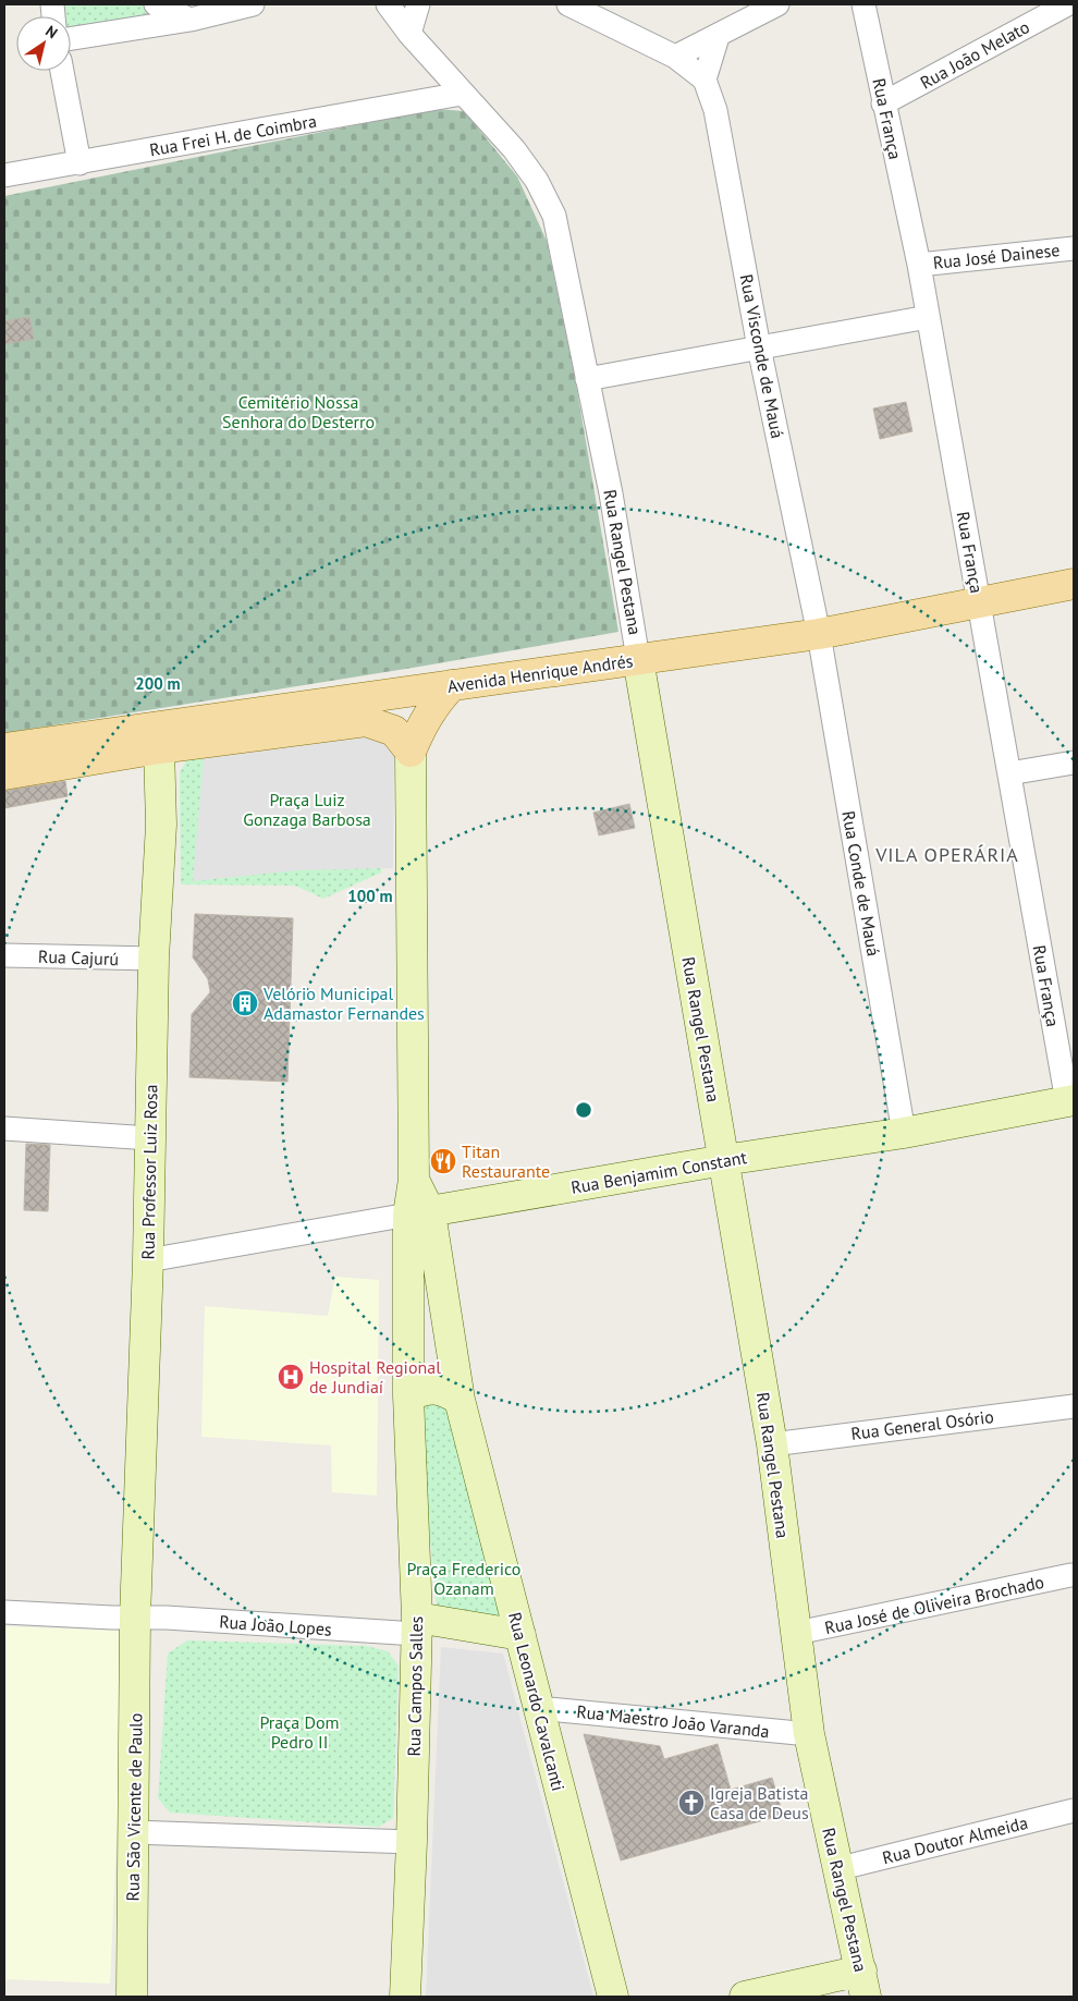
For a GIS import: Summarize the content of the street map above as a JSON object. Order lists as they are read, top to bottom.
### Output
{
  "streets": {
    "main road": ["Avenida Henrique Andrés"],
    "street": [
      "Rua João Melato",
      "Rua França",
      "Rua Frei H. de Coimbra",
      "Rua José Dainese",
      "Rua Visconde de Mauá",
      "Rua Rangel Pestana",
      "Rua Conde de Mauá",
      "Rua Cajurú",
      "Rua Professor Luiz Rosa",
      "Rua Benjamim Constant",
      "Rua General Osório",
      "Rua José de Oliveira Brochado",
      "Rua João Lopes",
      "Rua Campos Salles",
      "Rua Leonardo Cavalcanti",
      "Rua Maestro João Varanda",
      "Rua São Vicente de Paulo",
      "Rua Doutor Almeida"
    ]
  },
  "crossings": [
    ["Rua João Melato", "Rua França"],
    ["Rua França", "Rua José Dainese"],
    ["Rua França", "Avenida Henrique Andrés"],
    ["Rua França", "Rua Benjamim Constant"],
    ["Rua Frei H. de Coimbra", "Rua Rangel Pestana"],
    ["Rua Visconde de Mauá", "Avenida Henrique Andrés"],
    ["Rua Visconde de Mauá", "Rua Conde de Mauá"],
    ["Rua Rangel Pestana", "Avenida Henrique Andrés"],
    ["Rua Rangel Pestana", "Rua Benjamim Constant"],
    ["Rua Rangel Pestana", "Rua General Osório"],
    ["Rua Rangel Pestana", "Rua José de Oliveira Brochado"],
    ["Rua Rangel Pestana", "Rua Maestro João Varanda"],
    ["Rua Rangel Pestana", "Rua Doutor Almeida"],
    ["Avenida Henrique Andrés", "Rua Conde de Mauá"],
    ["Avenida Henrique Andrés", "Rua Professor Luiz Rosa"],
    ["Avenida Henrique Andrés", "Rua Campos Salles"],
    ["Rua Conde de Mauá", "Rua Benjamim Constant"],
    ["Rua Cajurú", "Rua Professor Luiz Rosa"],
    ["Rua Professor Luiz Rosa", "Rua Benjamim Constant"],
    ["Rua Professor Luiz Rosa", "Rua João Lopes"],
    ["Rua Professor Luiz Rosa", "Rua São Vicente de Paulo"],
    ["Rua Benjamim Constant", "Rua Campos Salles"],
    ["Rua Benjamim Constant", "Rua Leonardo Cavalcanti"],
    ["Rua João Lopes", "Rua Campos Salles"],
    ["Rua João Lopes", "Rua São Vicente de Paulo"],
    ["Rua Campos Salles", "Rua Leonardo Cavalcanti"],
    ["Rua Leonardo Cavalcanti", "Rua Maestro João Varanda"]
  ],
  "districts": ["VILA OPERÁRIA"],
  "parks": [
    "Cemitério Nossa Senhora do Desterro",
    "Praça Luiz Gonzaga Barbosa",
    "Praça Frederico Ozanam",
    "Praça Dom Pedro II"
  ],
  "places": {
    "building": ["Velório Municipal Adamastor Fernandes"],
    "restaurant": ["Titan Restaurante"],
    "hospital": ["Hospital Regional de Jundiaí"],
    "church": ["Igreja Batista Casa de Deus"]
  },
  "north": "top right",
  "rings": ["200 m", "100 m"]
}
